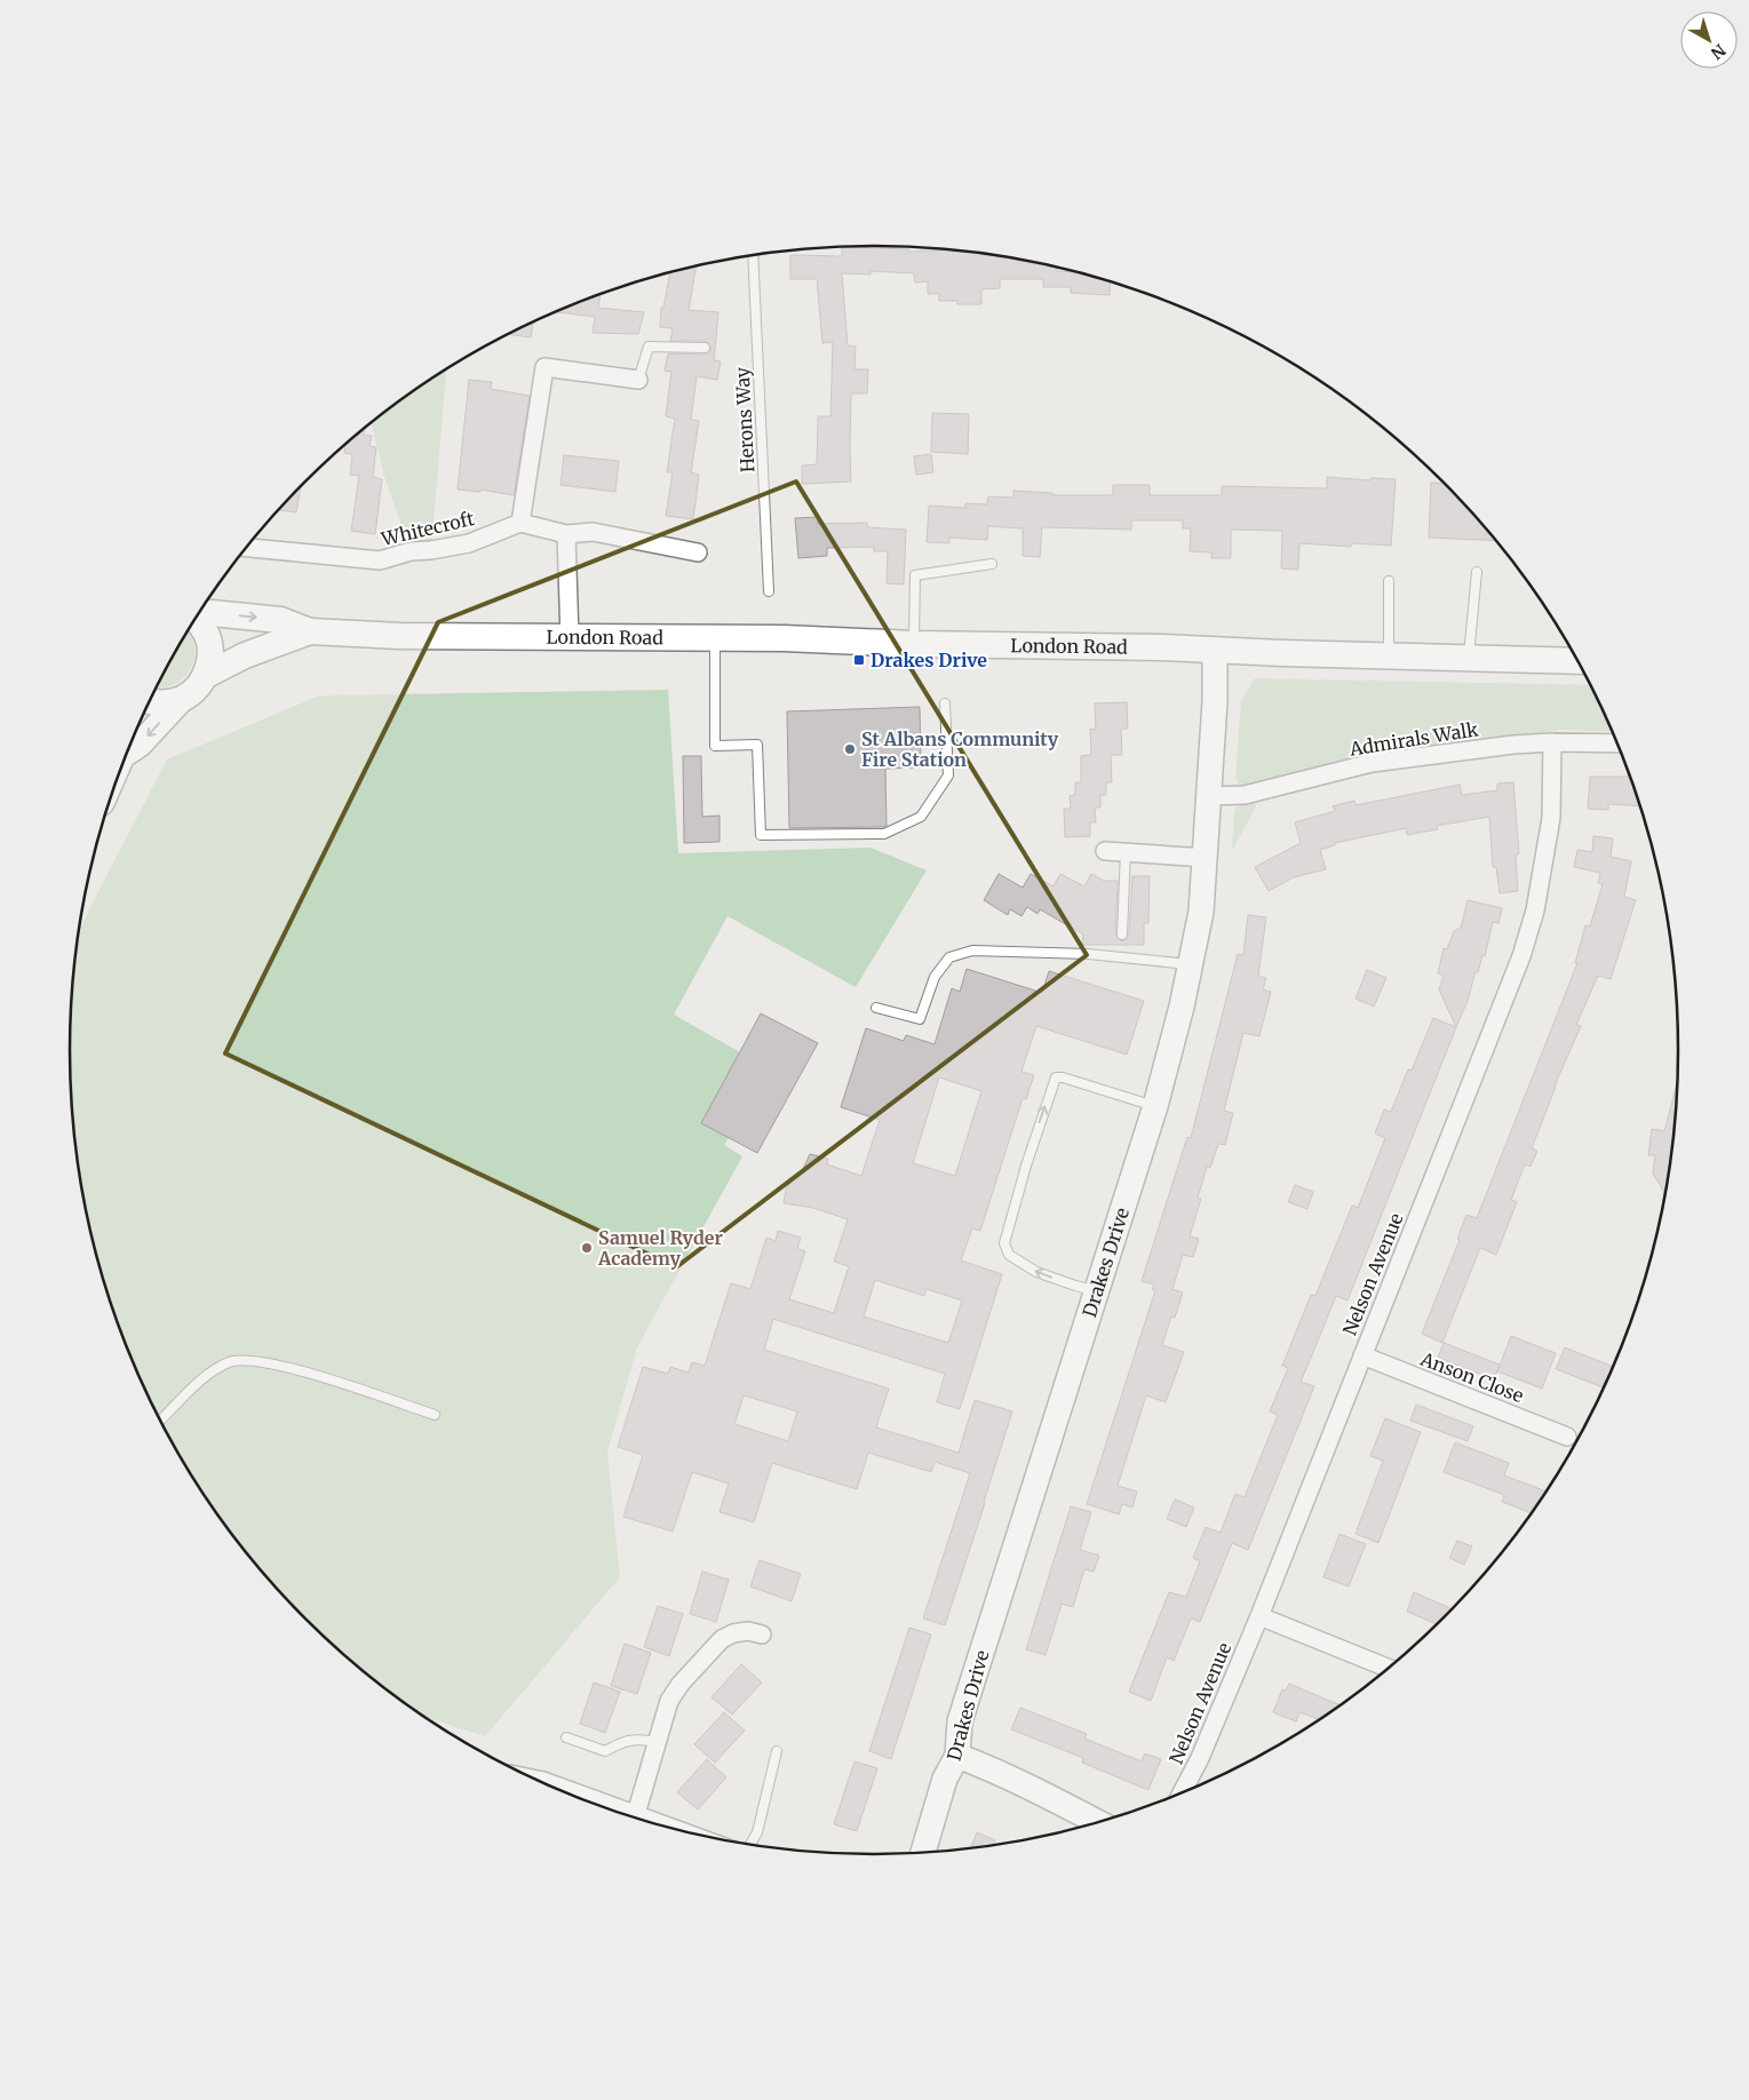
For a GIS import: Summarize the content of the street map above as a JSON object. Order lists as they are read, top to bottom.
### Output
{
  "streets": {
    "main road": ["London Road"],
    "street": [
      "Whitecroft",
      "Admirals Walk",
      "Drakes Drive",
      "Nelson Avenue",
      "Anson Close"
    ],
    "lane": ["Herons Way"]
  },
  "crossings": [
    ["London Road", "Drakes Drive"],
    ["Admirals Walk", "Drakes Drive"],
    ["Admirals Walk", "Nelson Avenue"],
    ["Nelson Avenue", "Anson Close"]
  ],
  "places": {
    "transit": ["Drakes Drive"],
    "other": ["St Albans Community Fire Station", "Samuel Ryder Academy"]
  },
  "north": "bottom right"
}
